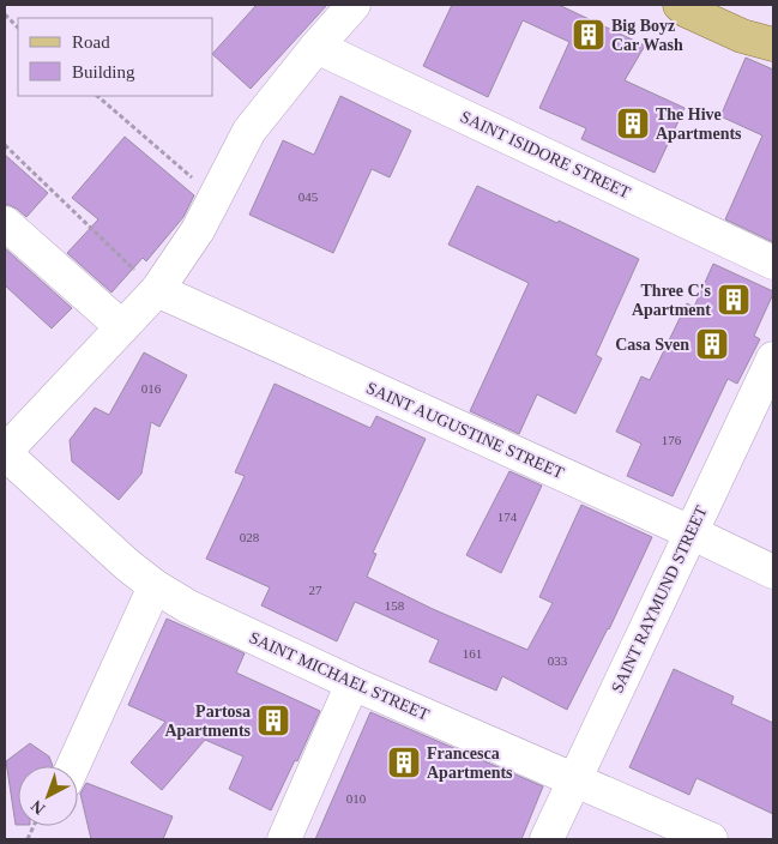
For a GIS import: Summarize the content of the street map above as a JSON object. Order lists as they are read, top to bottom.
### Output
{
  "streets": {
    "street": [
      "SAINT ISIDORE STREET",
      "SAINT AUGUSTINE STREET",
      "SAINT RAYMUND STREET",
      "SAINT MICHAEL STREET"
    ]
  },
  "crossings": [
    ["SAINT AUGUSTINE STREET", "SAINT RAYMUND STREET"],
    ["SAINT RAYMUND STREET", "SAINT MICHAEL STREET"]
  ],
  "places": {
    "building": [
      "Big Boyz Car Wash",
      "The Hive Apartments",
      "Three C's Apartment",
      "Casa Sven",
      "Partosa Apartments",
      "Francesca Apartments"
    ]
  },
  "house_numbers": [
    "045",
    "016",
    "176",
    "174",
    "028",
    "27",
    "158",
    "161",
    "033",
    "010"
  ],
  "legend": ["Road", "Building"],
  "north": "bottom left"
}
